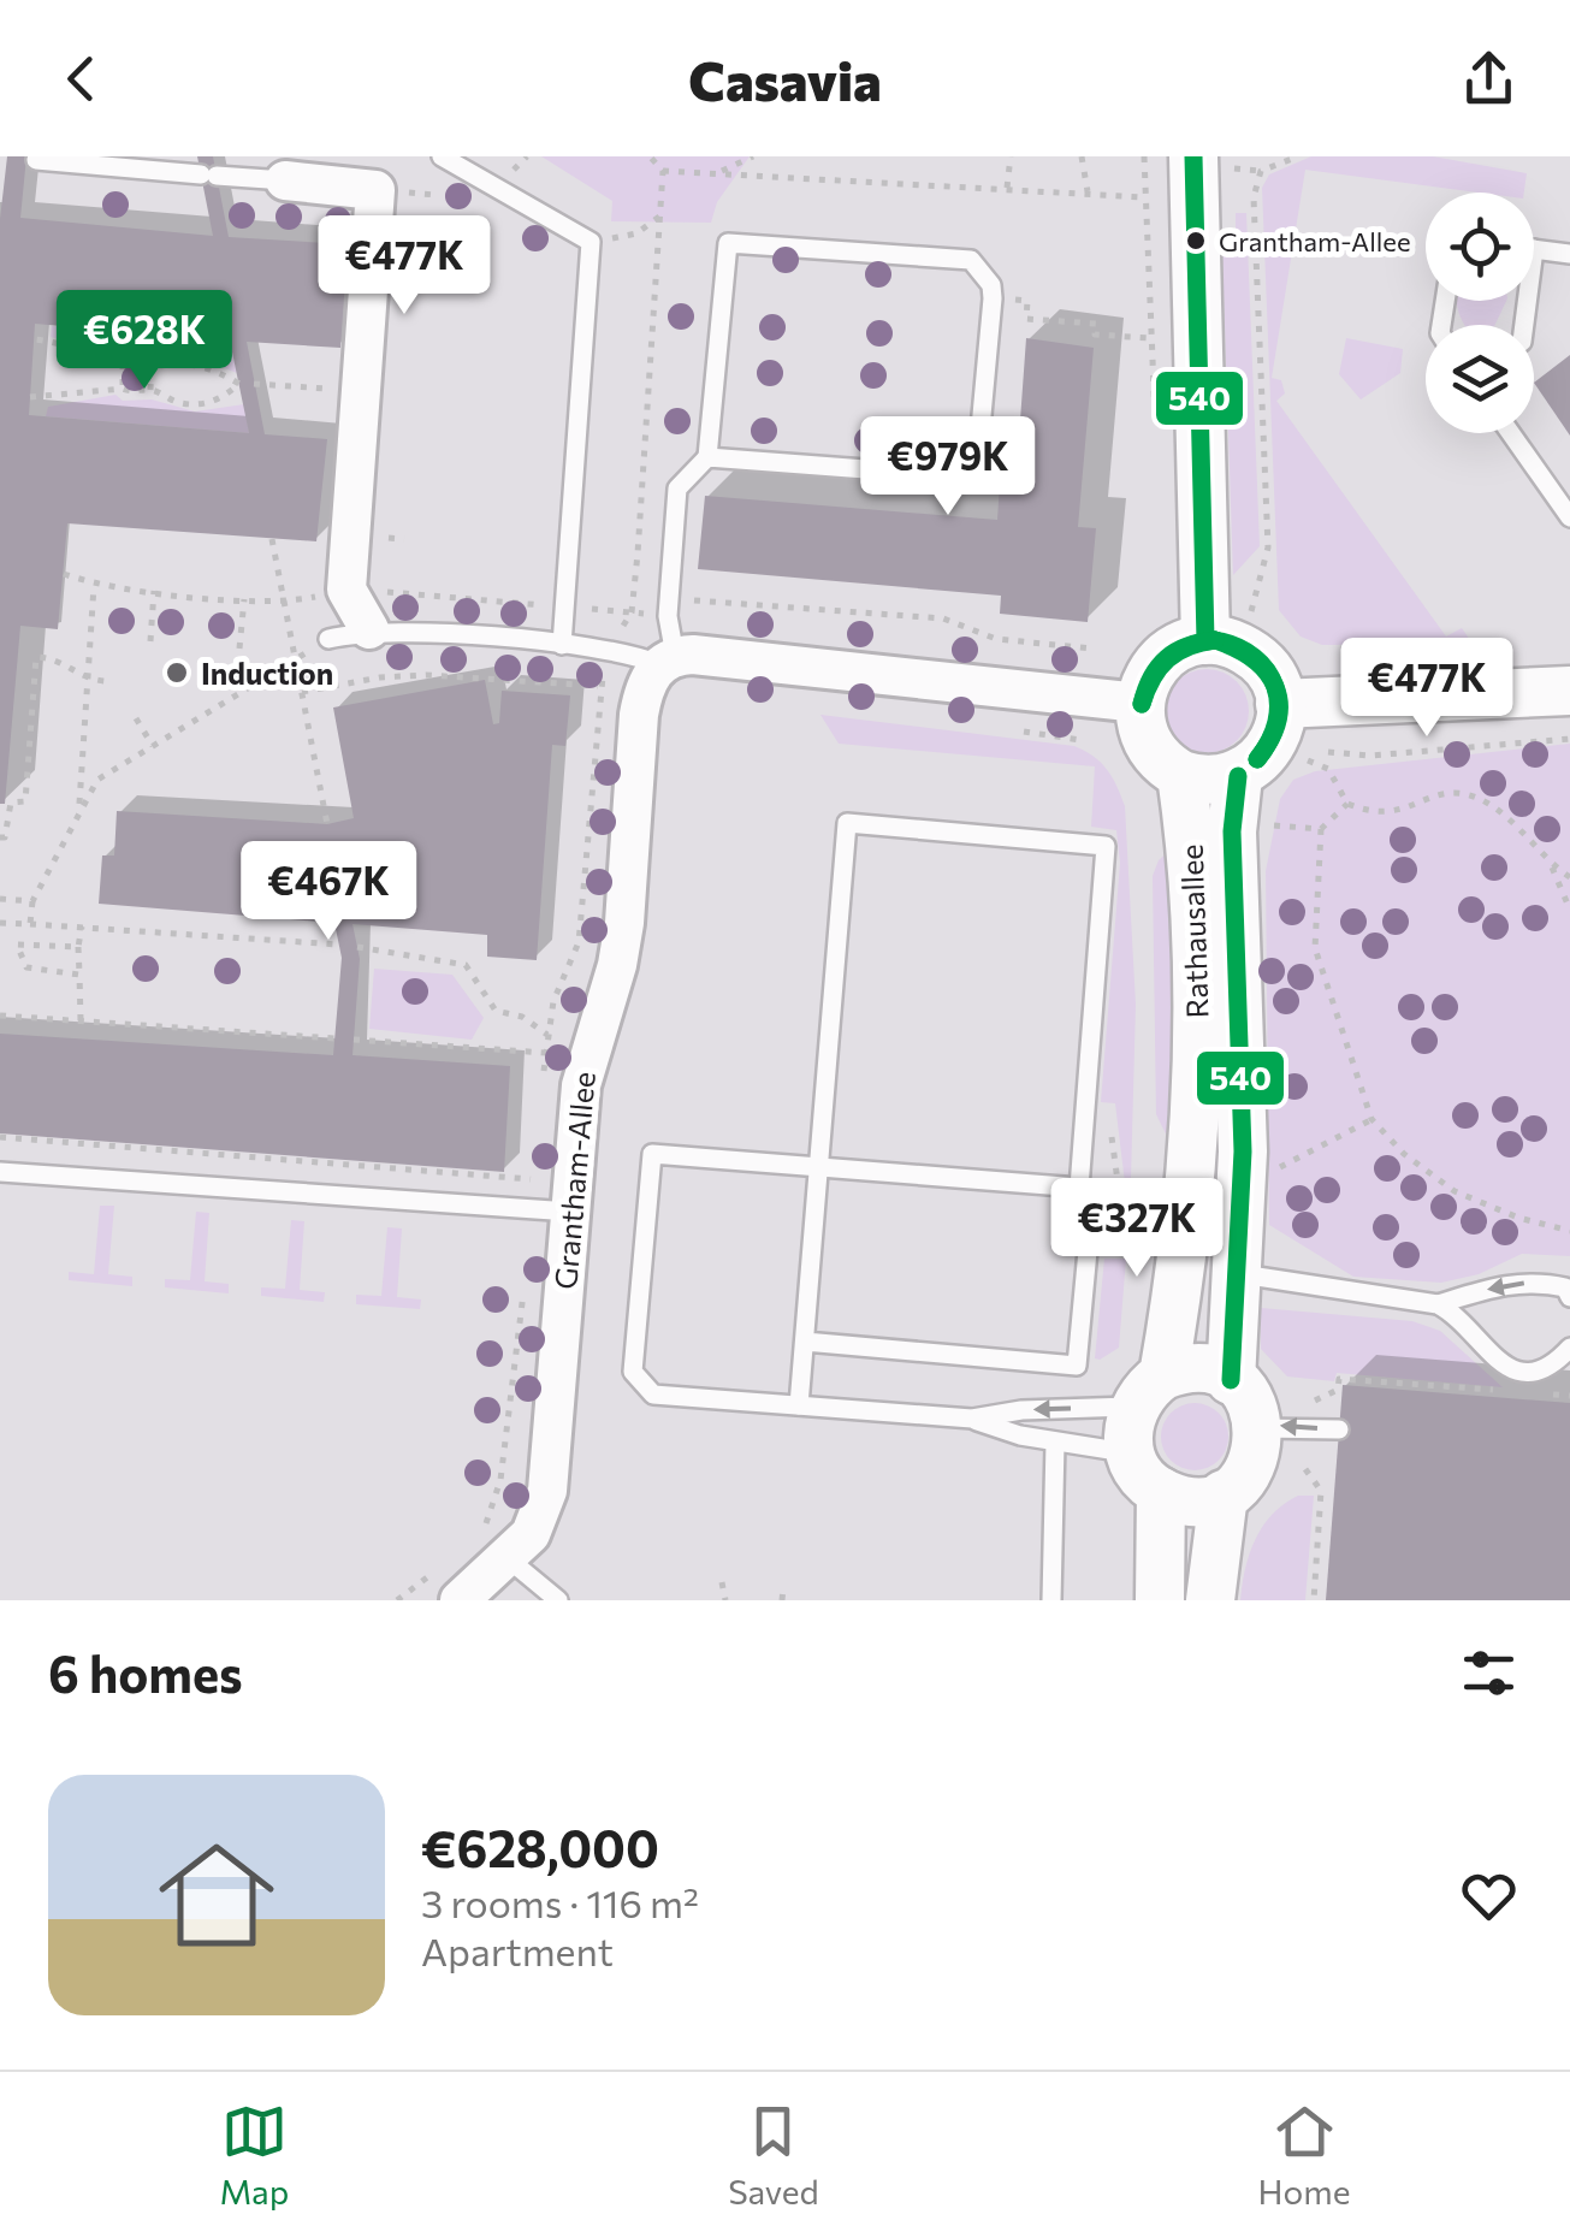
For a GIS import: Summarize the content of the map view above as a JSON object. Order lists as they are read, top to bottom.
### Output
{
  "streets": {
    "street": ["Rathausallee", "Grantham-Allee"]
  },
  "places": ["Grantham-Allee", "Induction"],
  "lines": ["transit line 540"],
  "page": {
    "header": "Casavia",
    "price": [
      "€477K",
      "€628K",
      "€979K",
      "€477K",
      "€467K",
      "€327K"
    ],
    "heading": "6 homes",
    "list": [
      {
        "name": "€628,000",
        "note": "3 rooms · 116 m² · Apartment"
      }
    ],
    "tabs": ["Map", "Saved", "Home"]
  }
}
